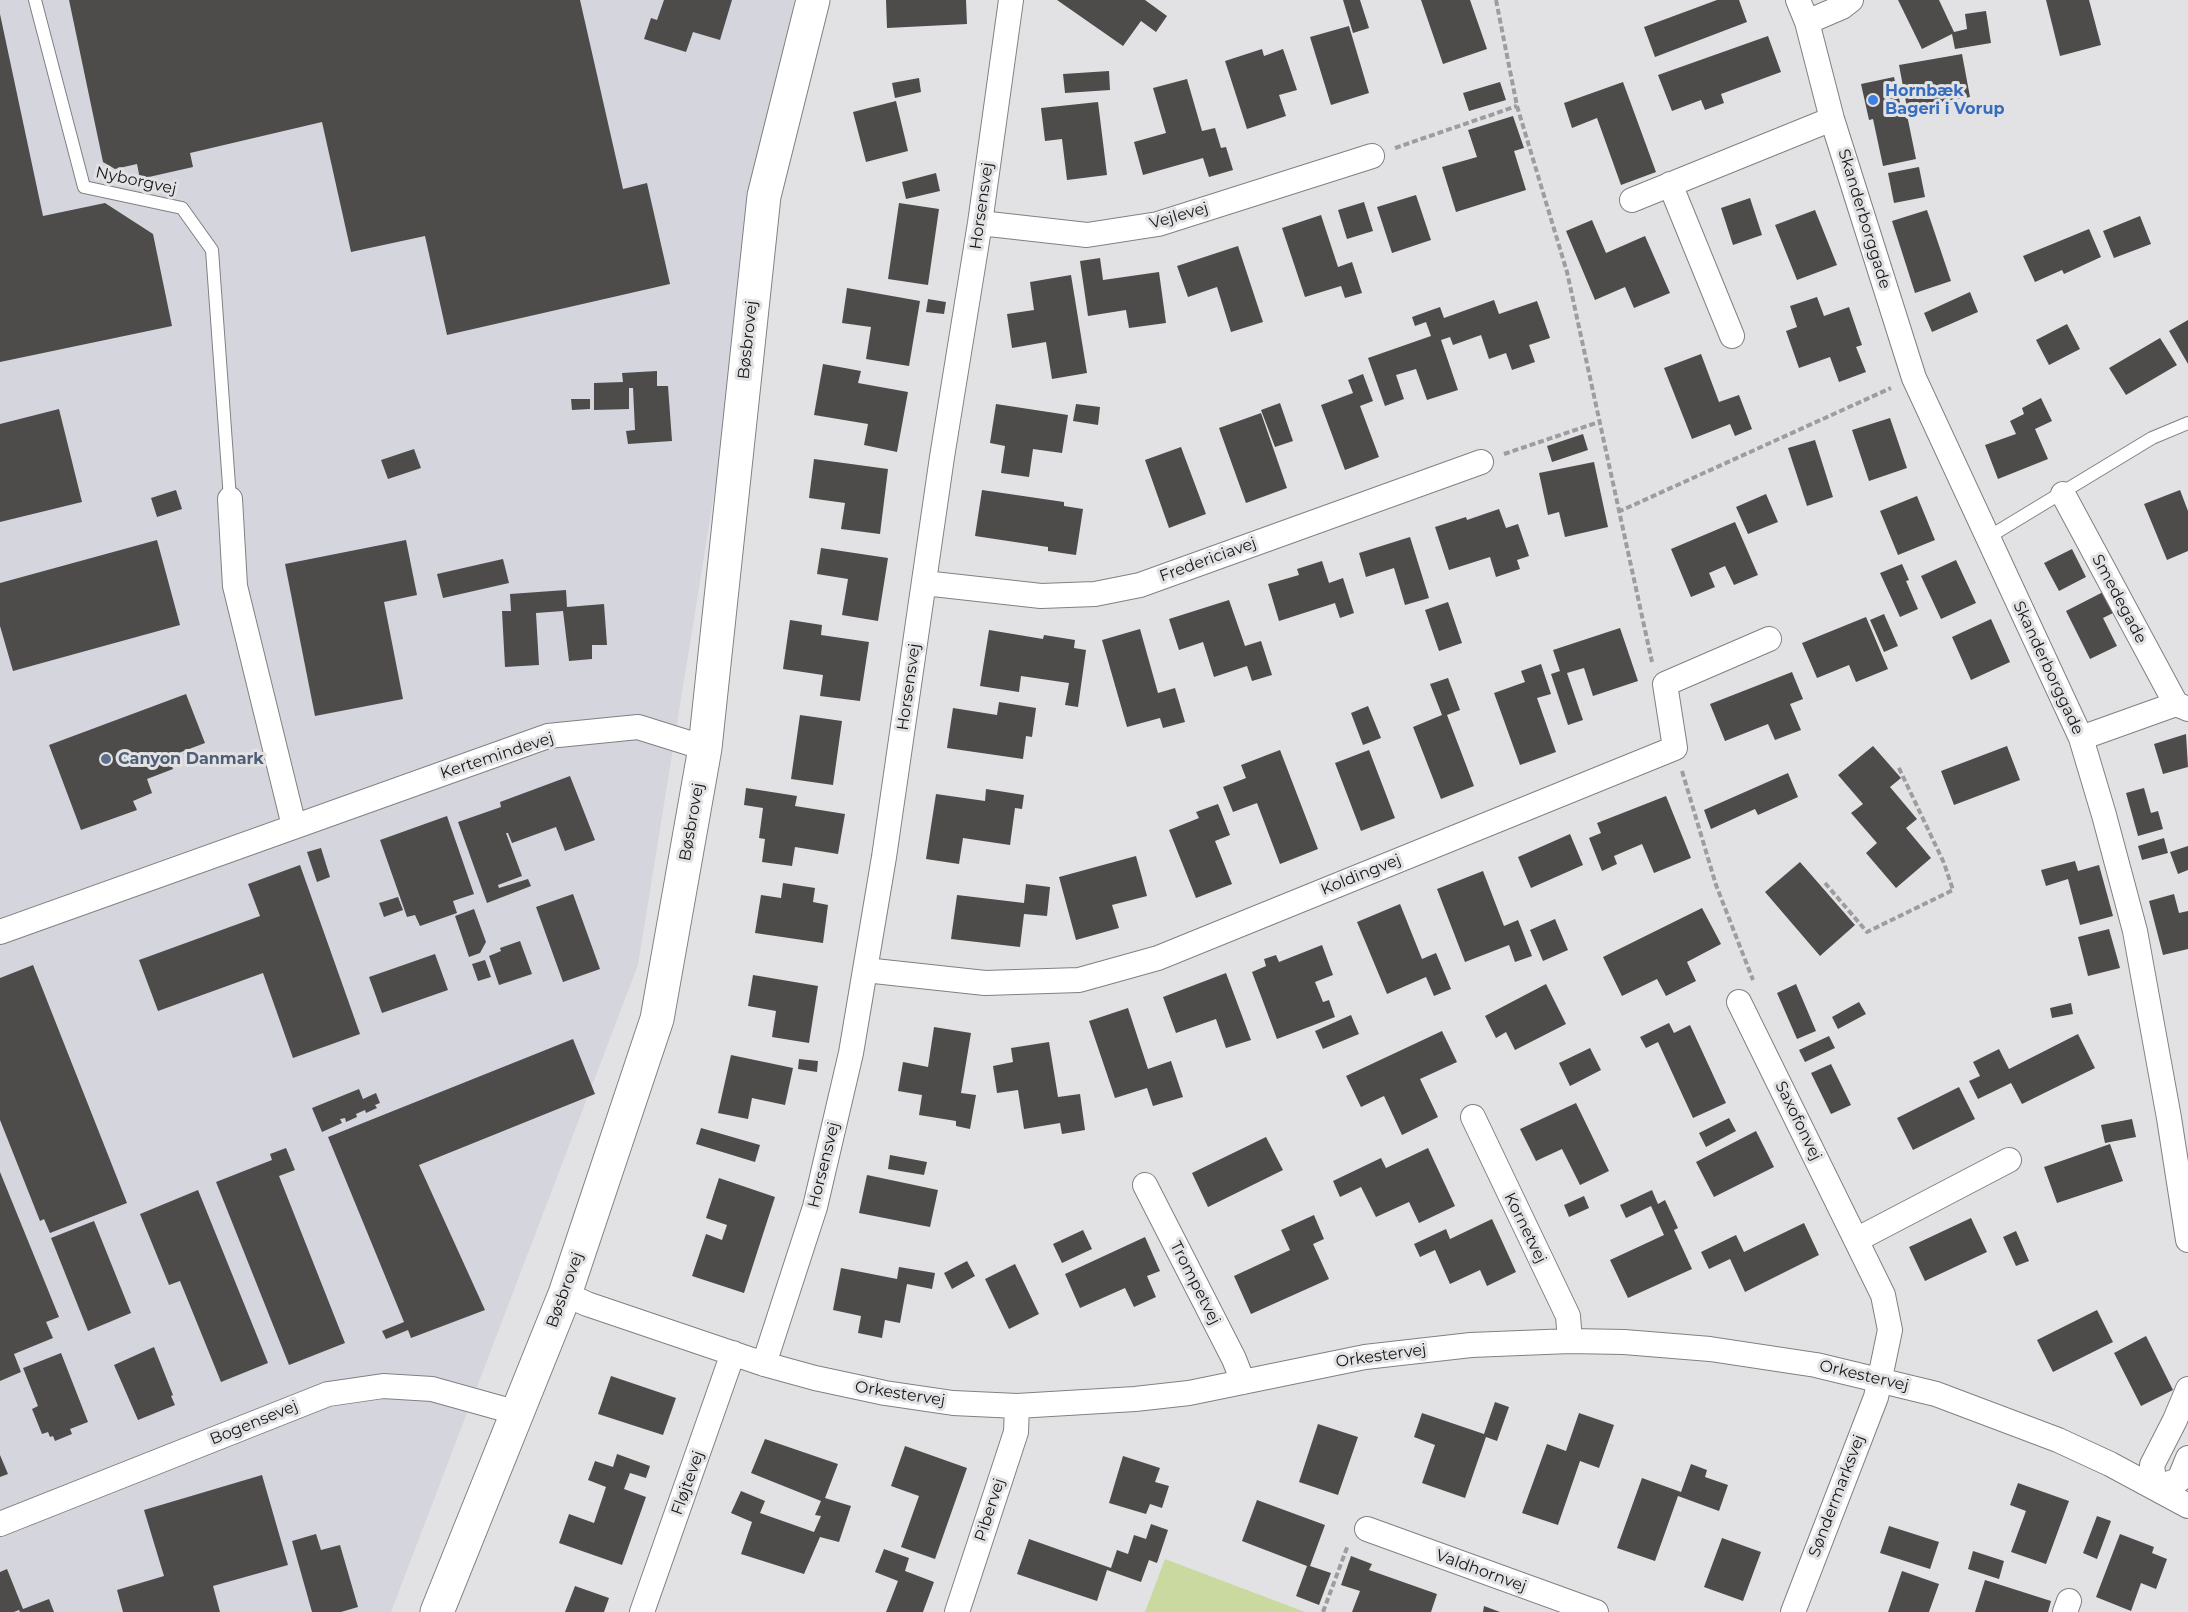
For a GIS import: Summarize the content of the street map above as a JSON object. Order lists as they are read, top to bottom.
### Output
{
  "streets": {
    "street": [
      "Horsensvej",
      "Vejlevej",
      "Skanderborggade",
      "Bøsbrovej",
      "Fredericiavej",
      "Smedegade",
      "Kertemindevej",
      "Koldingvej",
      "Saxofonvej",
      "Kornetvej",
      "Trompetvej",
      "Orkestervej",
      "Bogensevej",
      "Fløjtevej",
      "Søndermarksvej",
      "Pibervej",
      "Valdhornvej"
    ],
    "lane": ["Nyborgvej"]
  },
  "crossings": [
    ["Horsensvej", "Vejlevej"],
    ["Horsensvej", "Fredericiavej"],
    ["Horsensvej", "Koldingvej"],
    ["Horsensvej", "Orkestervej"],
    ["Skanderborggade", "Smedegade"],
    ["Bøsbrovej", "Kertemindevej"],
    ["Bøsbrovej", "Orkestervej"],
    ["Bøsbrovej", "Bogensevej"],
    ["Saxofonvej", "Orkestervej"],
    ["Saxofonvej", "Søndermarksvej"],
    ["Kornetvej", "Orkestervej"],
    ["Trompetvej", "Orkestervej"],
    ["Orkestervej", "Fløjtevej"],
    ["Orkestervej", "Søndermarksvej"],
    ["Orkestervej", "Pibervej"]
  ],
  "places": ["Hornbæk Bageri i Vorup", "Canyon Danmark"]
}
